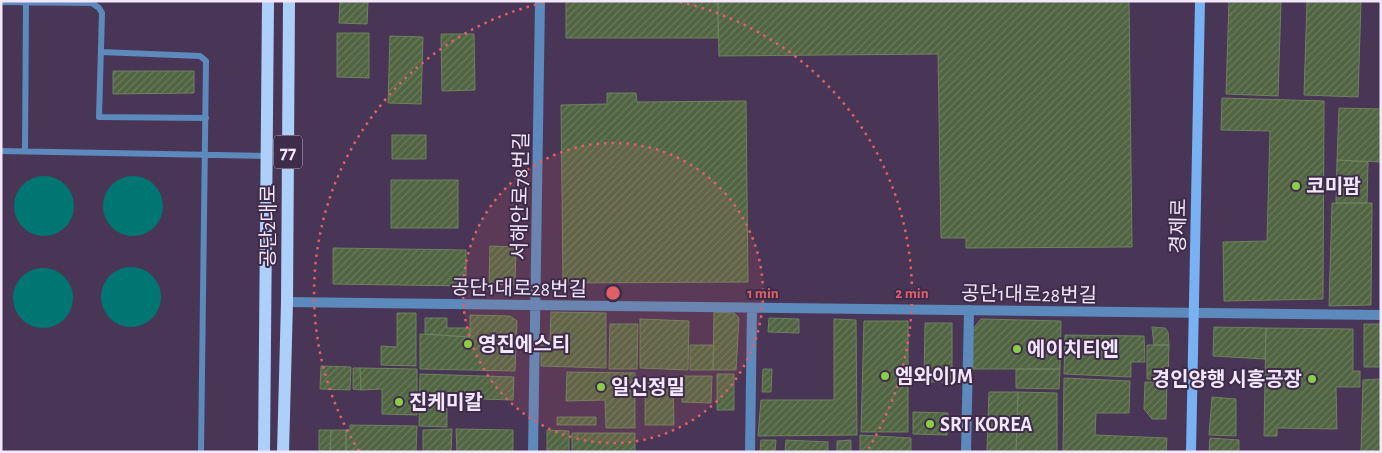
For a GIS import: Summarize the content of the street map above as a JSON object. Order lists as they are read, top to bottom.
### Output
{
  "streets": {
    "main road": ["77", "공단2대로"],
    "street": ["서해안로78번길", "경제로", "공단1대로28번길"]
  },
  "crossings": [
    ["서해안로78번길", "공단1대로28번길"],
    ["공단2대로", "공단1대로28번길"],
    ["경제로", "공단1대로28번길"]
  ],
  "places": [
    "코미팜",
    "영진에스티",
    "에이치티엔",
    "엠와이JM",
    "경인양행 시흥공장",
    "일신정밀",
    "진케미칼",
    "SRT KOREA"
  ],
  "rings": ["1 min", "2 min"]
}
